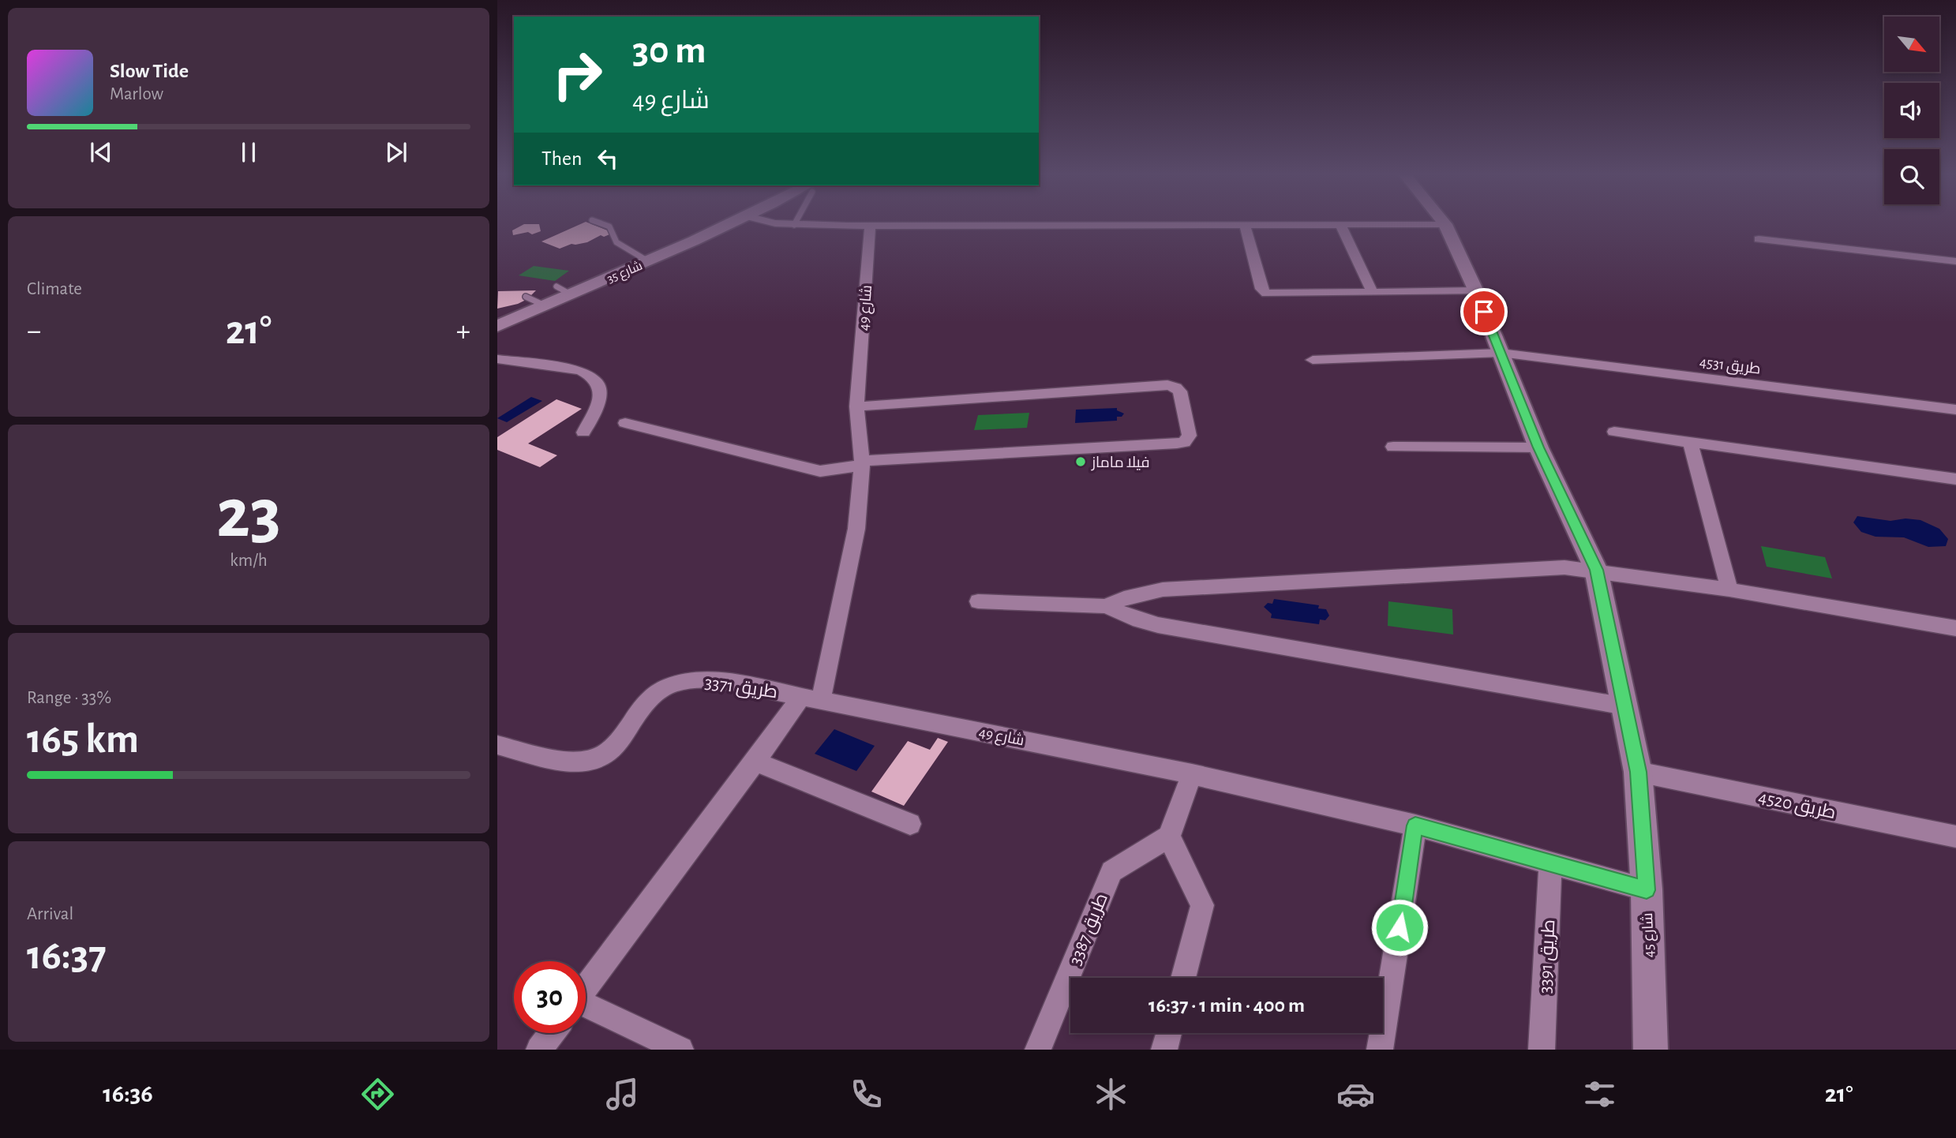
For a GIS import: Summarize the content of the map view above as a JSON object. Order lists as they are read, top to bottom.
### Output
{
  "streets": {
    "street": [
      "شارع 35",
      "شارع 49",
      "طريق 4531",
      "طريق 3371",
      "طريق 4520",
      "طريق 3387",
      "شارع 45",
      "طريق 3391"
    ]
  },
  "crossings": [
    ["شارع 49", "طريق 3371"],
    ["شارع 49", "شارع 45"],
    ["شارع 49", "طريق 3391"],
    ["طريق 4531", "شارع 45"],
    ["طريق 4520", "شارع 45"]
  ],
  "places": ["فيلا ماماز"],
  "north": "bottom right",
  "page": {
    "turn": ["30 m", "شارع 49"],
    "song": ["Slow Tide", "Marlow"],
    "then": "Then",
    "tile": [
      "Climate",
      ["23", "km/h"],
      ["Range · 33%", "165 km"],
      ["Arrival", "16:37"]
    ],
    "heat": ["−", "21°", "+"],
    "limit": "30",
    "trip": "16:37 · 1 min · 400 m",
    "tabs": ["16:36", "21°"]
  }
}
